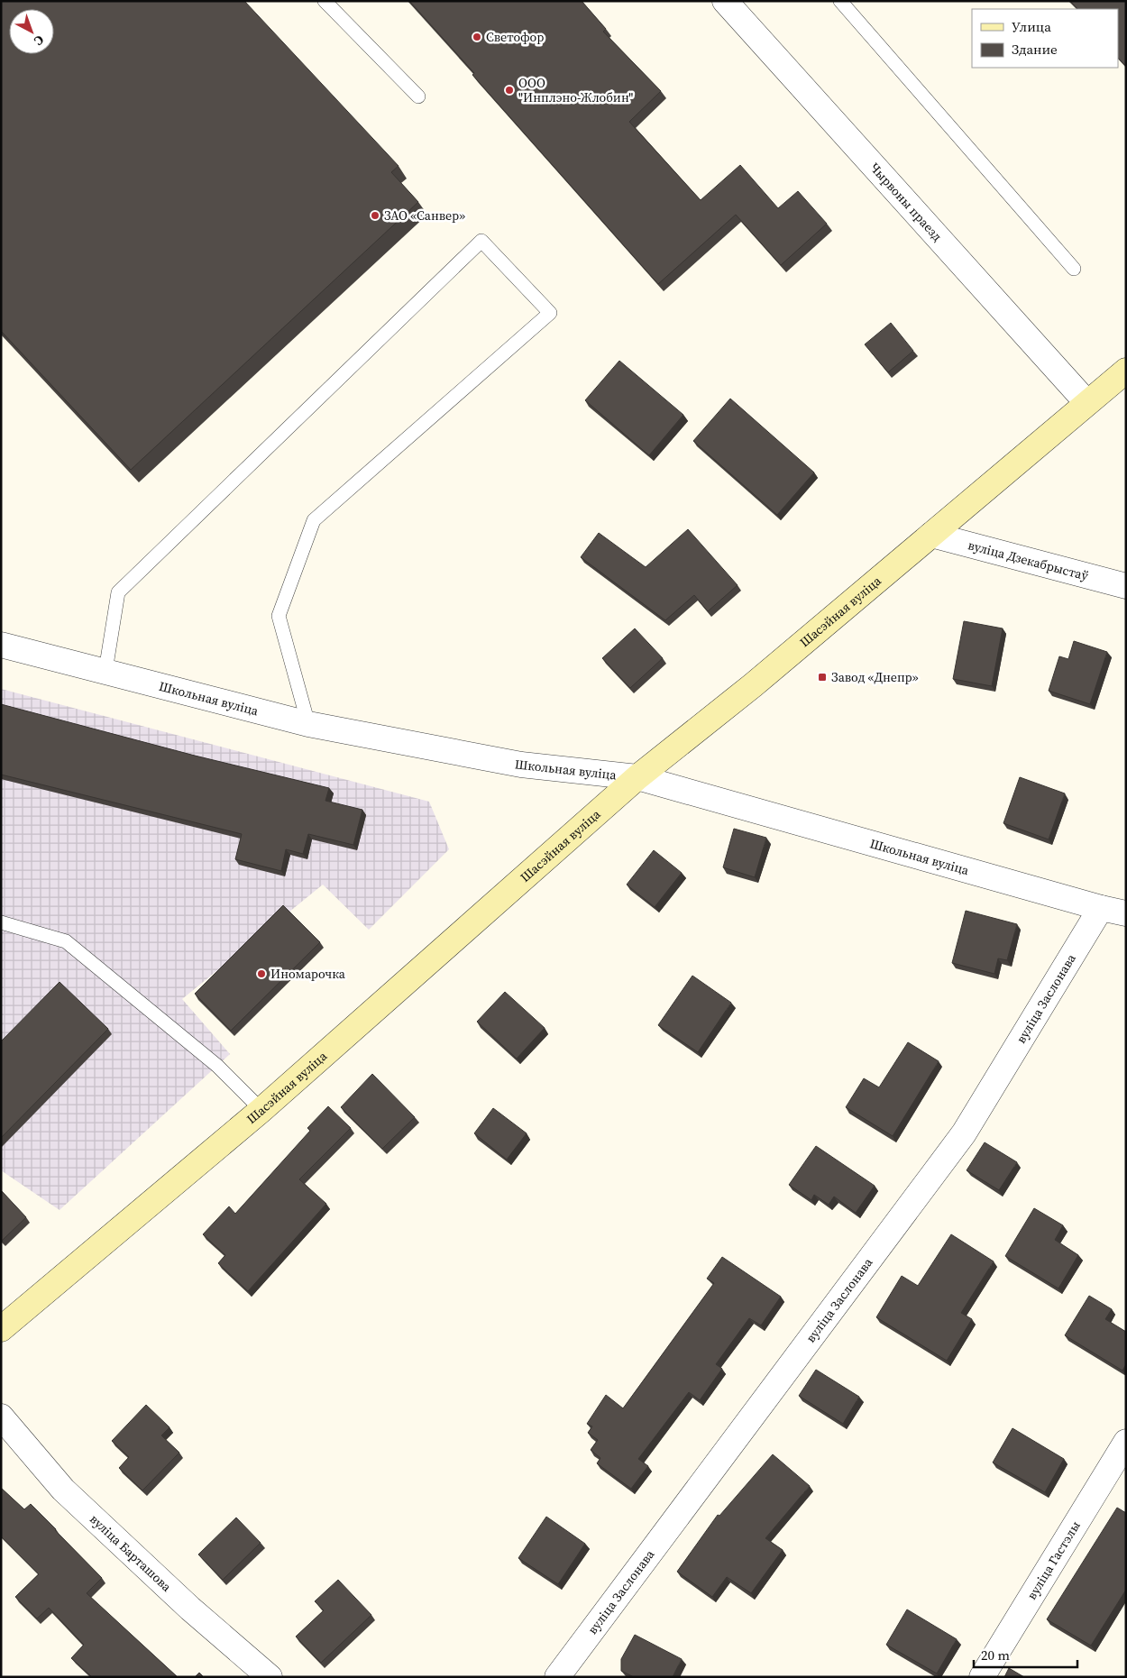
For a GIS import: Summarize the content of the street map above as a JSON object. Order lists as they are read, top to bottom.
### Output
{
  "streets": {
    "main road": ["Шасэйная вуліца"],
    "street": [
      "Чырвоны праезд",
      "вуліца Дзекабрыстаў",
      "Школьная вуліца",
      "вуліца Заслонава",
      "вуліца Барташова",
      "вуліца Гастэлы"
    ]
  },
  "crossings": [
    ["Чырвоны праезд", "Шасэйная вуліца"],
    ["вуліца Дзекабрыстаў", "Шасэйная вуліца"],
    ["Шасэйная вуліца", "Школьная вуліца"],
    ["Школьная вуліца", "вуліца Заслонава"]
  ],
  "places": {
    "other": [
      "Светофор",
      "ООО \"Инплэно-Жлобин\"",
      "ЗАО «Санвер»",
      "Иномарочка"
    ],
    "transit": ["Завод «Днепр»"]
  },
  "legend": ["Улица", "Здание"],
  "scale_bar": "20 m",
  "north": "bottom right"
}
